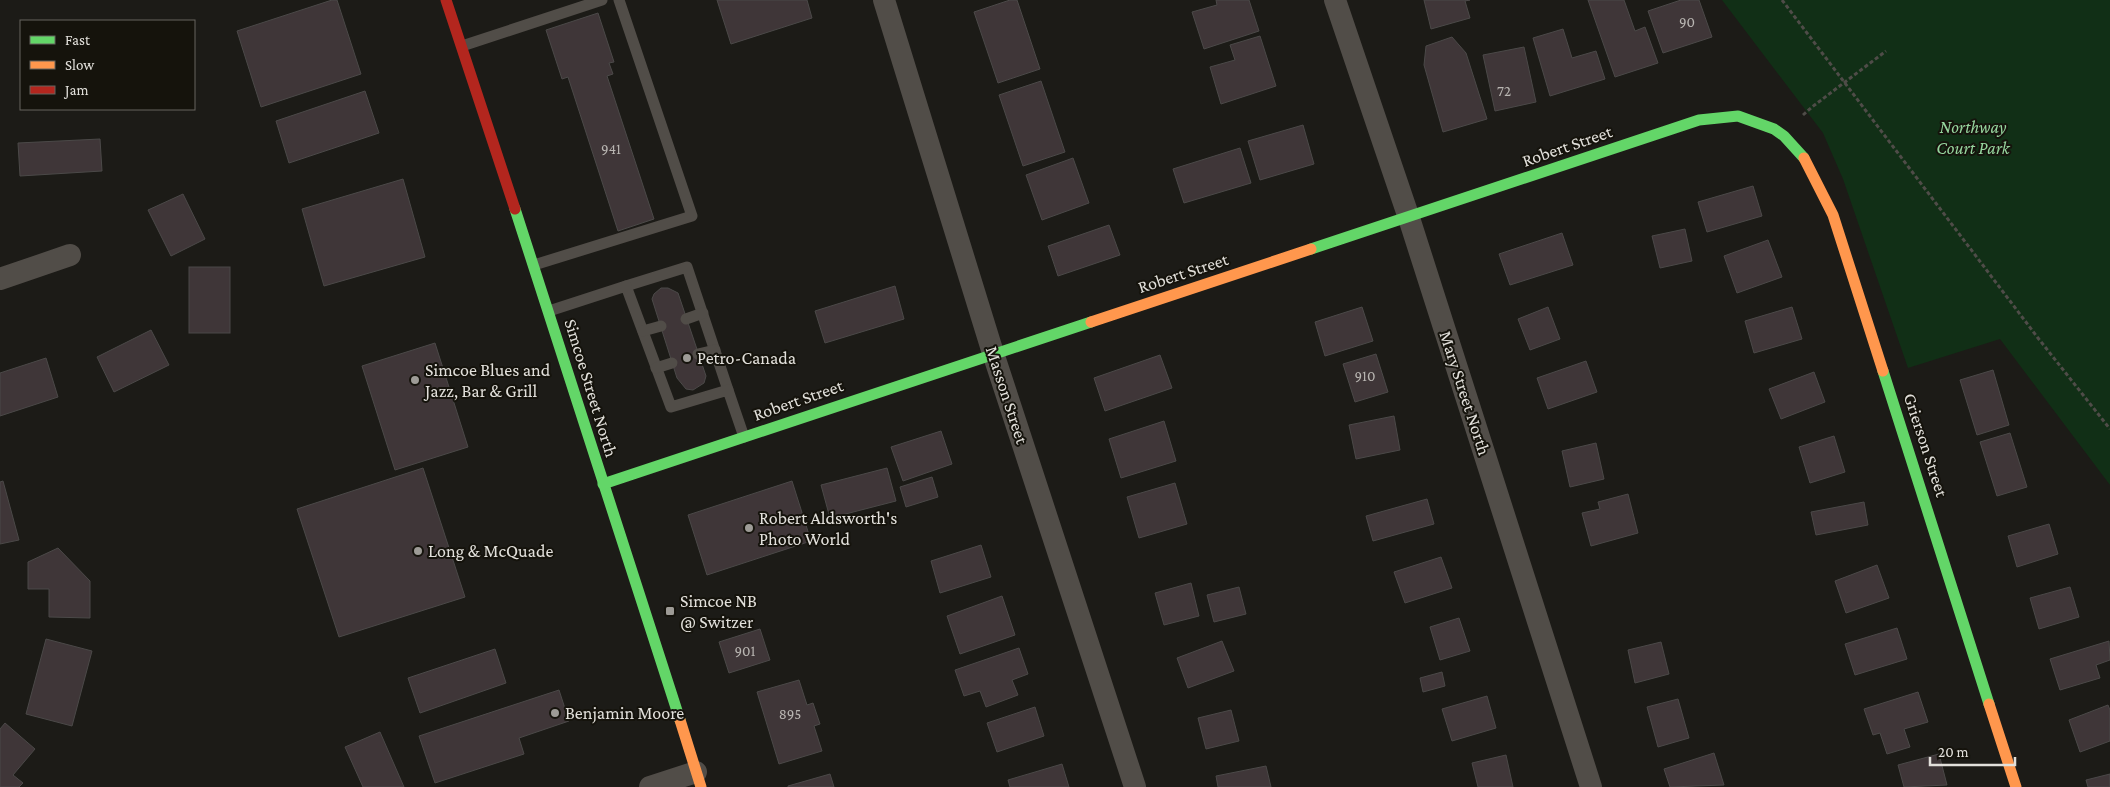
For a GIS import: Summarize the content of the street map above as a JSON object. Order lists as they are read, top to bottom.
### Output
{
  "streets": {
    "street": [
      "Robert Street",
      "Simcoe Street North",
      "Mary Street North",
      "Masson Street",
      "Grierson Street"
    ]
  },
  "crossings": [
    ["Robert Street", "Simcoe Street North"],
    ["Robert Street", "Mary Street North"],
    ["Robert Street", "Masson Street"],
    ["Robert Street", "Grierson Street"]
  ],
  "parks": ["Northway Court Park"],
  "places": {
    "other": [
      "Petro-Canada",
      "Simcoe Blues and Jazz, Bar & Grill",
      "Robert Aldsworth's Photo World",
      "Long & McQuade",
      "Benjamin Moore"
    ],
    "transit": ["Simcoe NB @ Switzer"]
  },
  "house_numbers": [
    "90",
    "72",
    "941",
    "910",
    "901",
    "895"
  ],
  "legend": ["Fast", "Slow", "Jam"],
  "scale_bar": "20 m"
}
